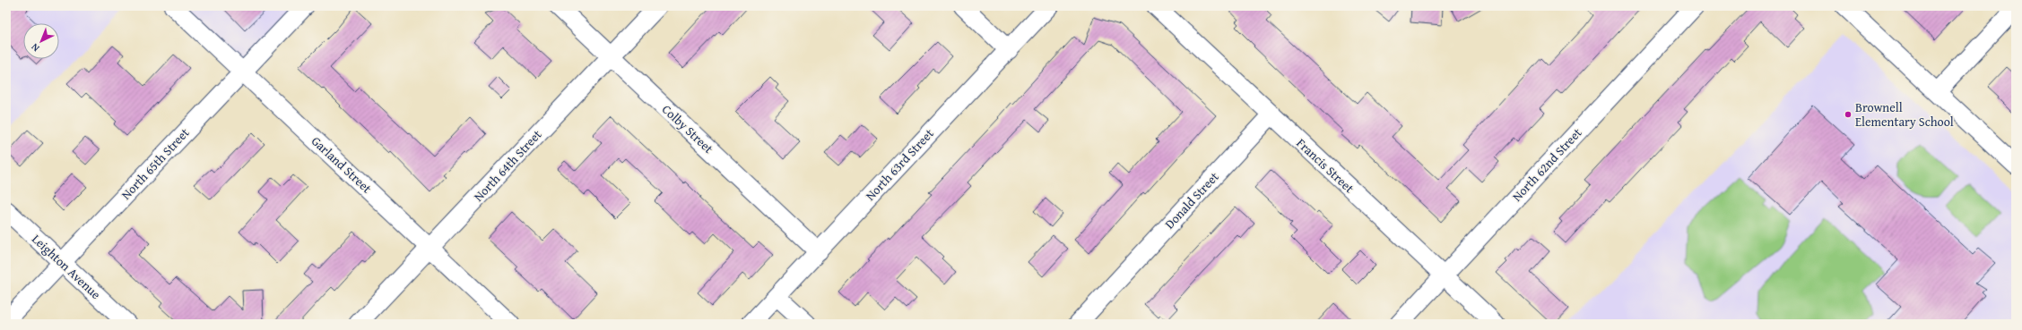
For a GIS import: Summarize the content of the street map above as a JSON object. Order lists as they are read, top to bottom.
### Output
{
  "streets": {
    "street": [
      "Colby Street",
      "North 65th Street",
      "Garland Street",
      "North 63rd Street",
      "North 62nd Street",
      "North 64th Street",
      "Francis Street",
      "Donald Street",
      "Leighton Avenue"
    ]
  },
  "crossings": [
    ["Colby Street", "North 63rd Street"],
    ["Colby Street", "North 64th Street"],
    ["North 65th Street", "Garland Street"],
    ["North 65th Street", "Leighton Avenue"],
    ["Garland Street", "North 64th Street"],
    ["North 62nd Street", "Francis Street"],
    ["Francis Street", "Donald Street"]
  ],
  "places": ["Brownell Elementary School"],
  "north": "bottom left"
}
